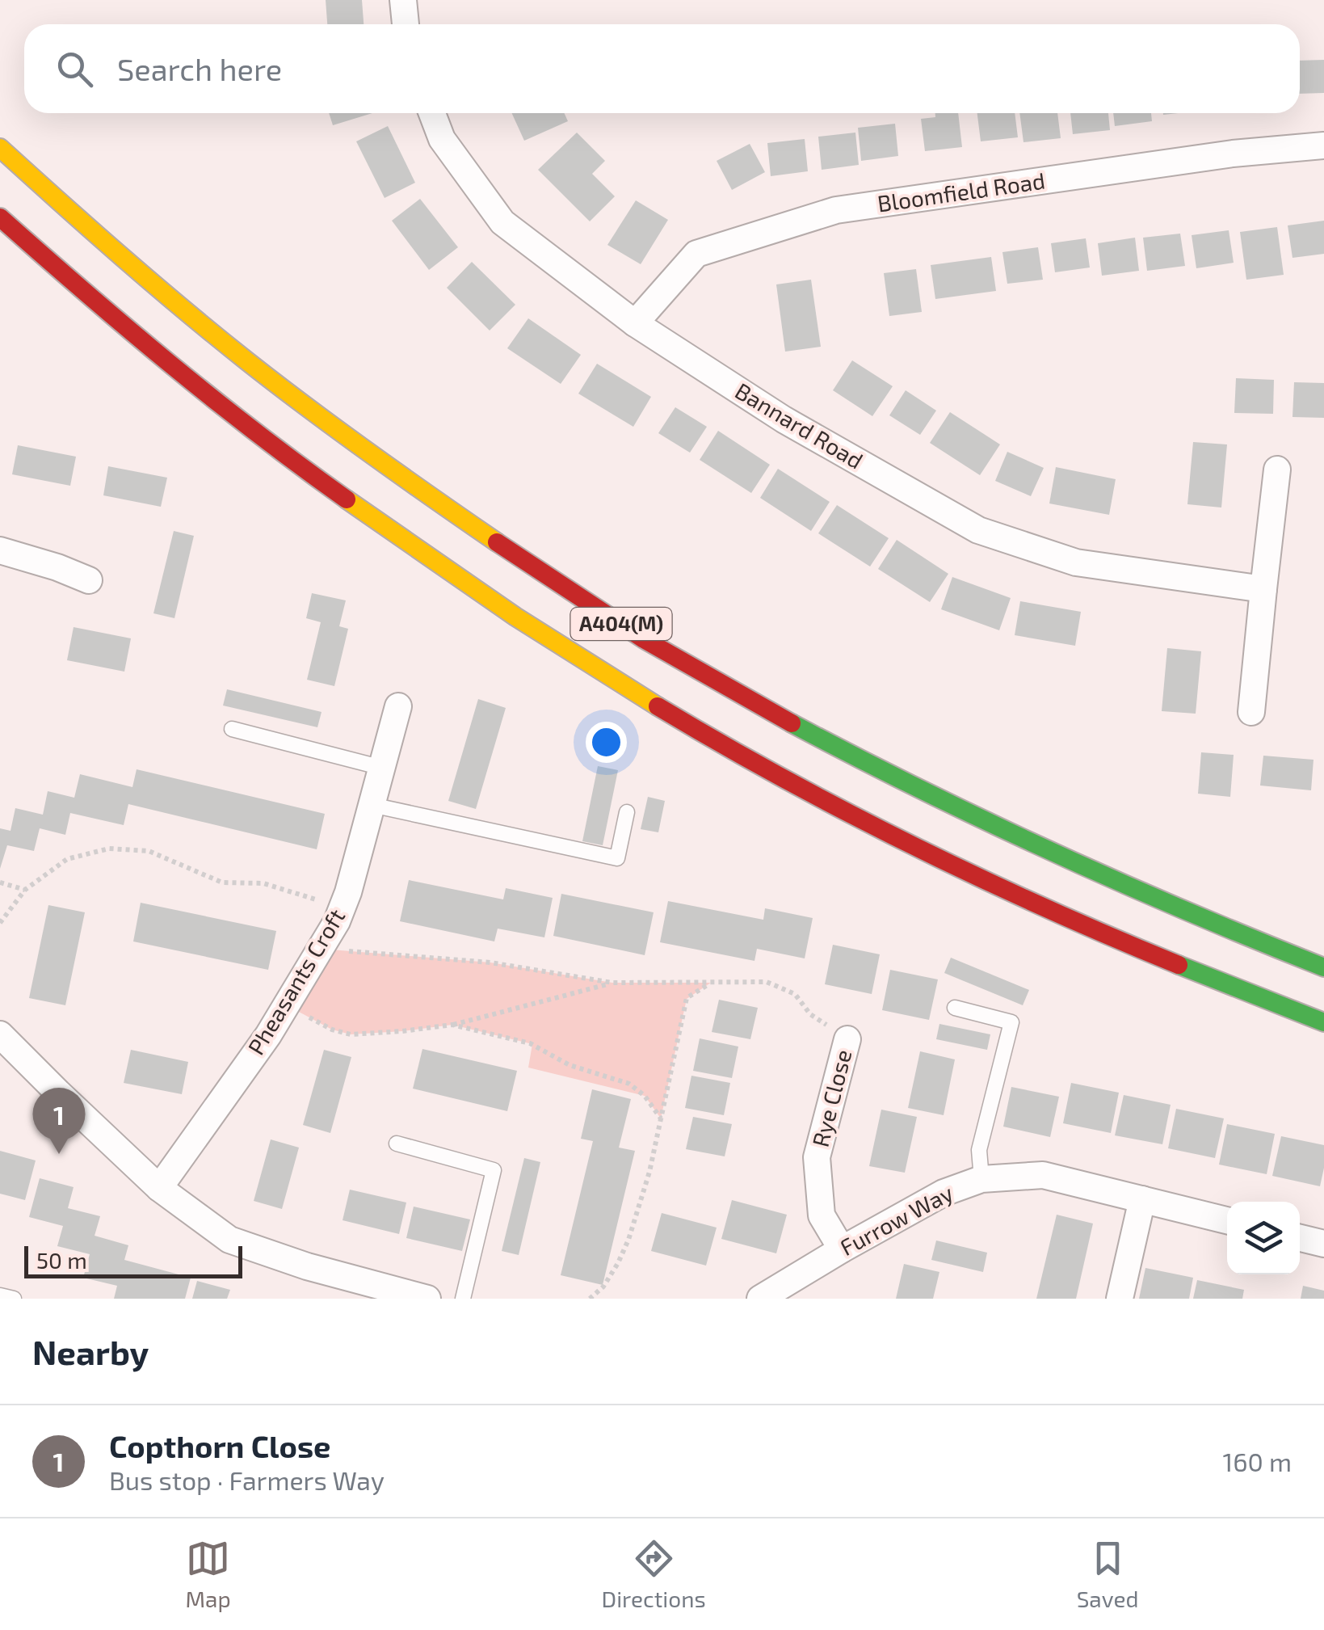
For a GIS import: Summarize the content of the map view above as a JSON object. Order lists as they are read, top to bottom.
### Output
{
  "streets": {
    "highway": ["A404(M)"],
    "street": [
      "Bloomfield Road",
      "Bannard Road",
      "Pheasants Croft",
      "Rye Close",
      "Furrow Way"
    ]
  },
  "crossings": [
    ["Bloomfield Road", "Bannard Road"],
    ["Rye Close", "Furrow Way"]
  ],
  "scale_bar": "50 m",
  "page": {
    "search": "Search here",
    "pins": "1",
    "scale": "50 m",
    "heading": "Nearby",
    "list": [
      {
        "mark": "1",
        "name": "Copthorn Close",
        "note": "Bus stop · Farmers Way",
        "value": "160 m"
      }
    ],
    "nav": ["Map", "Directions", "Saved"]
  }
}
